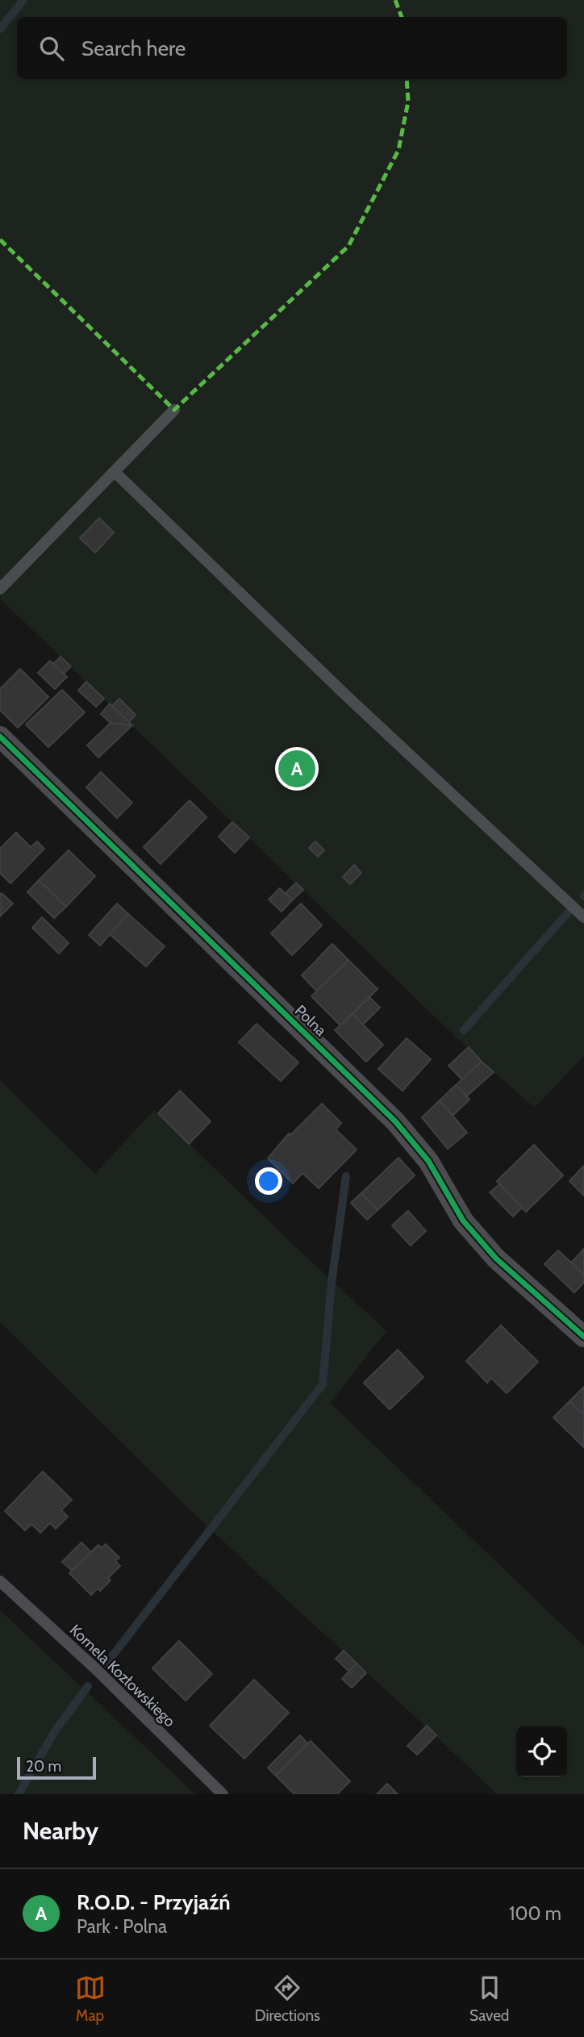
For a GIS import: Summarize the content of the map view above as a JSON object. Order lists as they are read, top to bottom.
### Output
{
  "streets": {
    "street": ["Polna"],
    "lane": ["Kornela Kozłowskiego"]
  },
  "scale_bar": "20 m",
  "page": {
    "search": "Search here",
    "pins": "A",
    "scale": "20 m",
    "heading": "Nearby",
    "list": [
      {
        "mark": "A",
        "name": "R.O.D. - Przyjaźń",
        "note": "Park · Polna",
        "value": "100 m"
      }
    ],
    "nav": ["Map", "Directions", "Saved"]
  }
}
